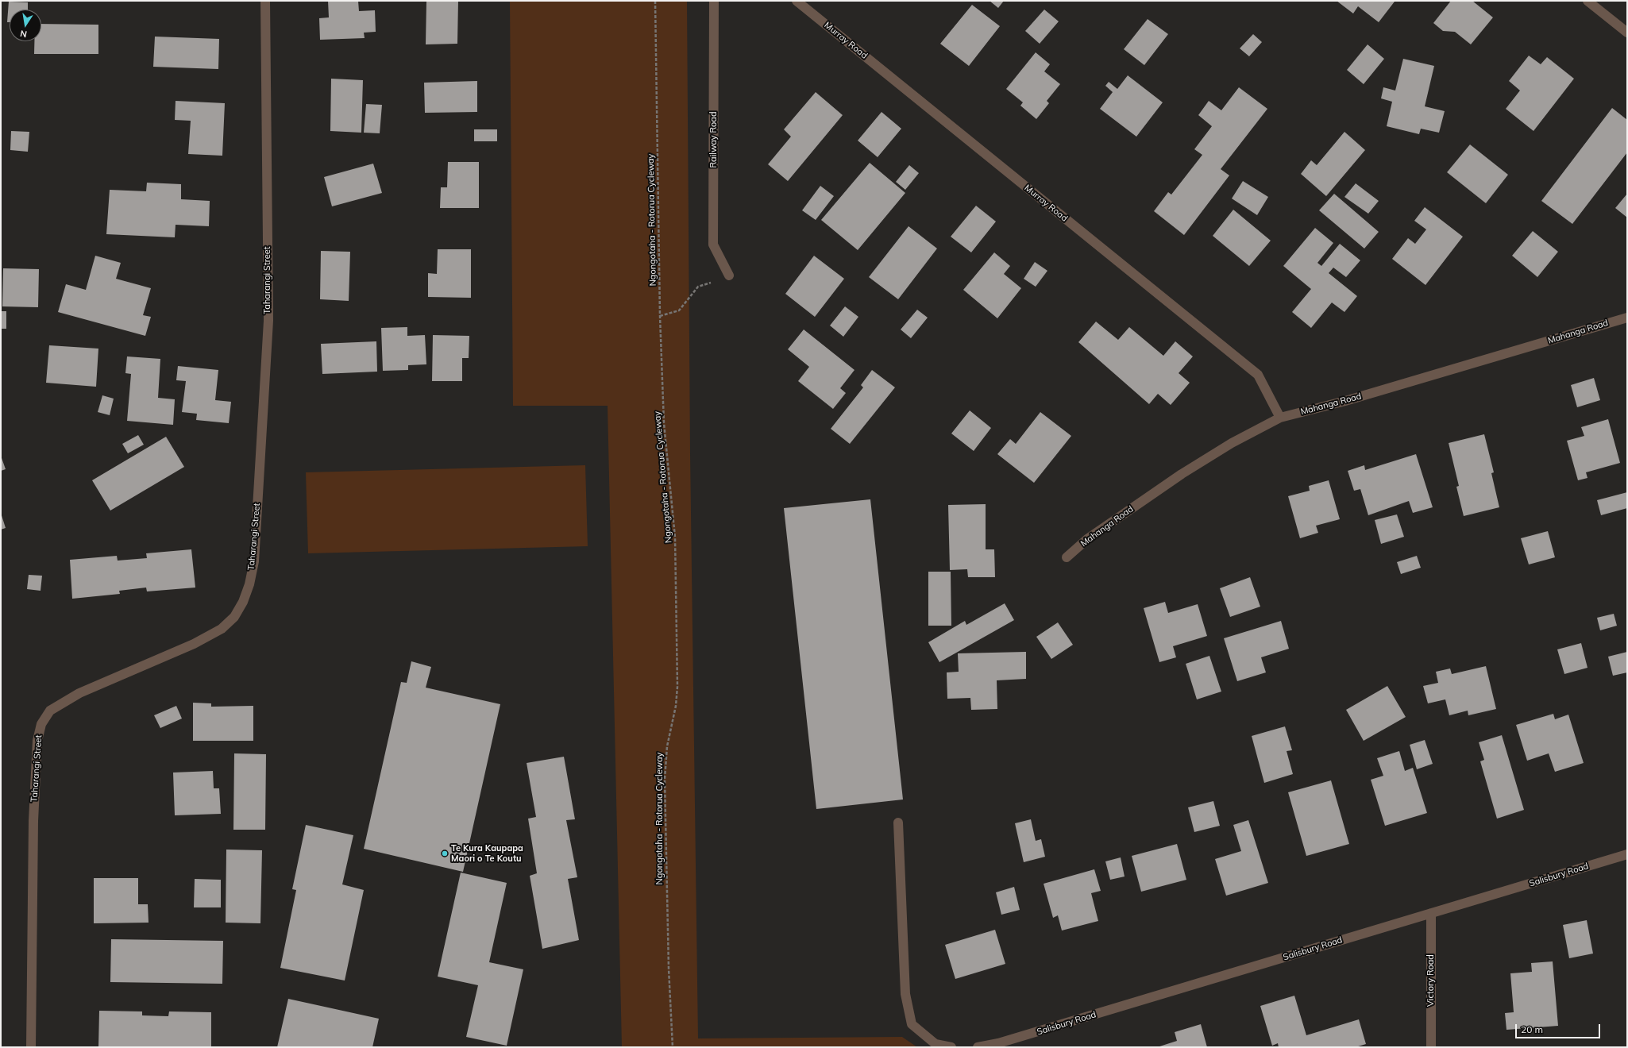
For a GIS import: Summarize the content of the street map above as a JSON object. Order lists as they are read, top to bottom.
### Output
{
  "streets": {
    "street": [
      "Murray Road",
      "Railway Road",
      "Taharangi Street",
      "Mahanga Road",
      "Salisbury Road",
      "Victory Road"
    ],
    "path": ["Ngongotaha - Rotorua Cycleway"]
  },
  "crossings": [
    ["Murray Road", "Mahanga Road"],
    ["Salisbury Road", "Victory Road"]
  ],
  "places": ["Te Kura Kaupapa Maori o Te Koutu"],
  "scale_bar": "20 m",
  "north": "bottom"
}
